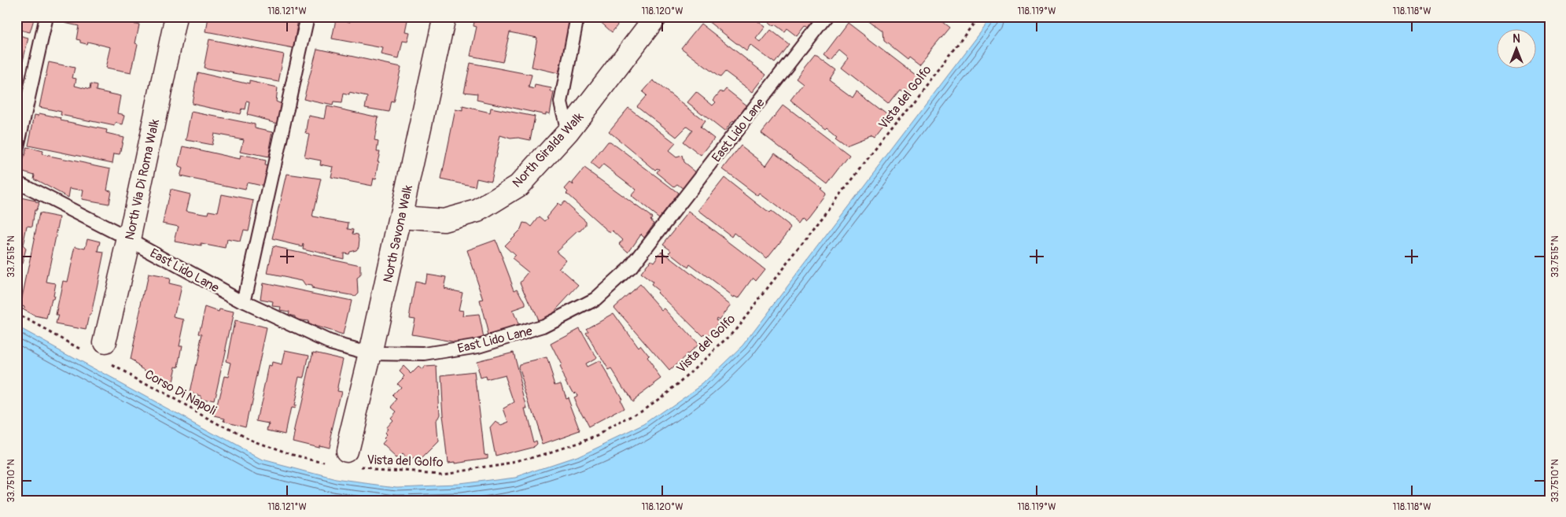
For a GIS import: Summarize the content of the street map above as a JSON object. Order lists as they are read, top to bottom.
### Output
{
  "streets": {
    "street": ["North Giralda Walk", "North Via Di Roma Walk", "North Savona Walk"],
    "lane": ["East Lido Lane"],
    "path": ["Vista del Golfo", "Corso Di Napoli"]
  },
  "crossings": [
    ["East Lido Lane", "North Via Di Roma Walk"],
    ["East Lido Lane", "North Savona Walk"],
    ["North Giralda Walk", "North Savona Walk"],
    ["North Via Di Roma Walk", "Corso Di Napoli"]
  ],
  "north": "top",
  "coordinates": [
    "118.121°W",
    "118.120°W",
    "118.119°W",
    "118.118°W",
    "33.7515°N",
    "33.7510°N"
  ]
}
